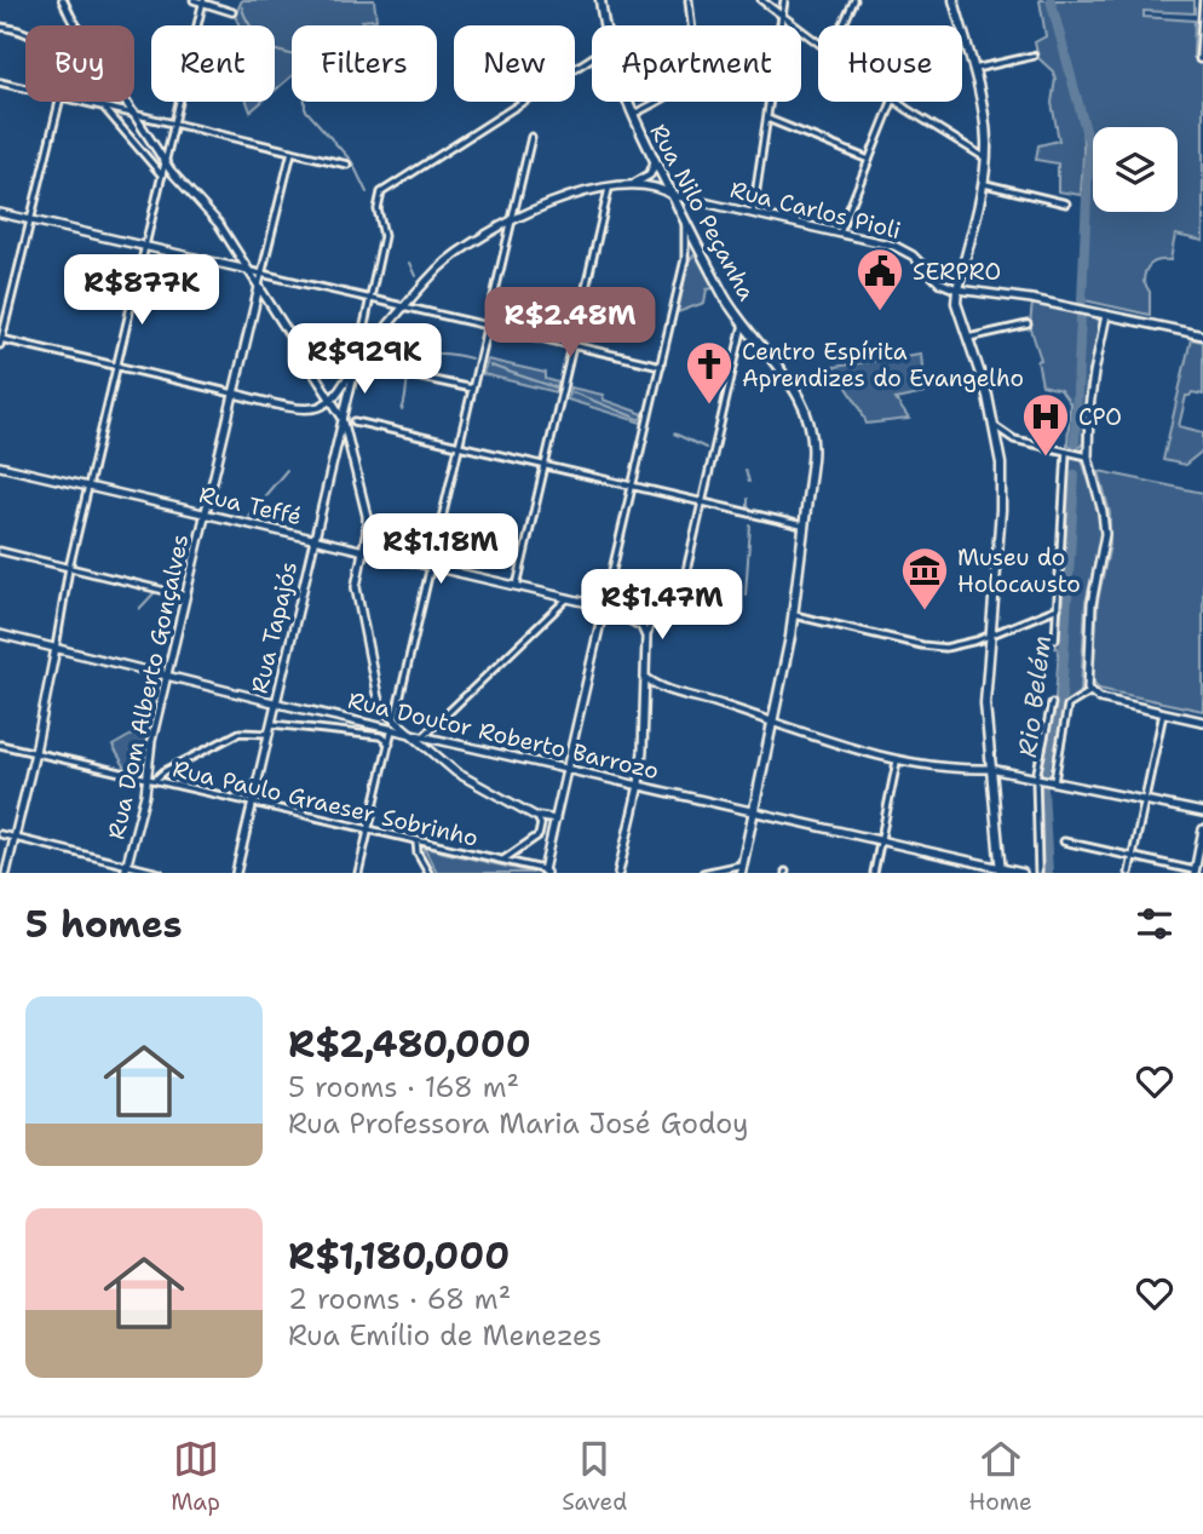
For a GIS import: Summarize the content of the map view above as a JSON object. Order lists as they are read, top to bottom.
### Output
{
  "streets": {
    "main road": [
      "Rua Carlos Pioli",
      "Rua Nilo Peçanha",
      "Rua Teffé",
      "Rua Tapajós",
      "Rua Dom Alberto Gonçalves",
      "Rua Doutor Roberto Barrozo"
    ],
    "street": ["Rua Paulo Graeser Sobrinho"]
  },
  "crossings": [
    ["Rua Carlos Pioli", "Rua Nilo Peçanha"],
    ["Rua Carlos Pioli", "Rua Tapajós"],
    ["Rua Nilo Peçanha", "Rua Doutor Roberto Barrozo"],
    ["Rua Teffé", "Rua Tapajós"],
    ["Rua Teffé", "Rua Dom Alberto Gonçalves"],
    ["Rua Tapajós", "Rua Doutor Roberto Barrozo"],
    ["Rua Tapajós", "Rua Paulo Graeser Sobrinho"],
    ["Rua Dom Alberto Gonçalves", "Rua Doutor Roberto Barrozo"],
    ["Rua Dom Alberto Gonçalves", "Rua Paulo Graeser Sobrinho"]
  ],
  "water": ["Rio Belém"],
  "places": {
    "public building": ["SERPRO"],
    "church": ["Centro Espírita Aprendizes do Evangelho"],
    "hospital": ["CPO"],
    "museum": ["Museu do Holocausto"]
  },
  "page": {
    "chip": [
      "Buy",
      "Rent",
      "Filters",
      "New",
      "Apartment",
      "House"
    ],
    "price": [
      "R$877K",
      "R$2.48M",
      "R$929K",
      "R$1.18M",
      "R$1.47M"
    ],
    "heading": "5 homes",
    "list": [
      {
        "name": "R$2,480,000",
        "note": "5 rooms · 168 m² · Rua Professora Maria José Godoy"
      },
      {
        "name": "R$1,180,000",
        "note": "2 rooms · 68 m² · Rua Emílio de Menezes"
      }
    ],
    "tabs": ["Map", "Saved", "Home"]
  }
}
